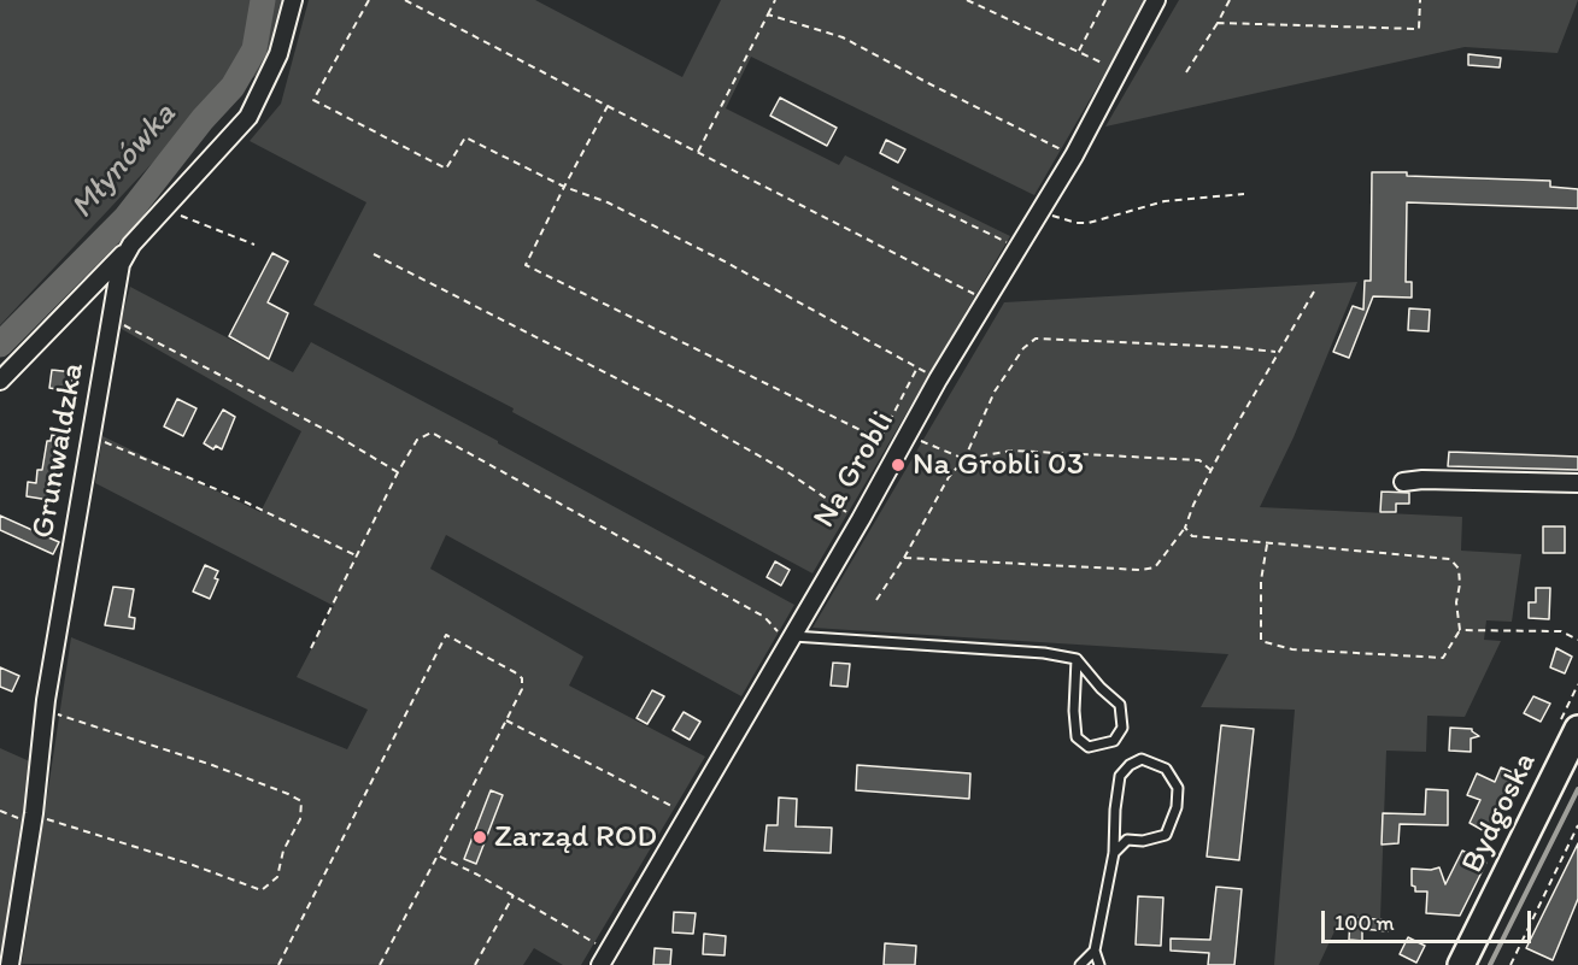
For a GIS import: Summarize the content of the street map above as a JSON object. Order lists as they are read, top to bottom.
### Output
{
  "streets": {
    "main road": ["Bydgoska"],
    "street": ["Grunwaldzka", "Na Grobli"]
  },
  "water": ["Młynówka"],
  "places": ["Na Grobli 03", "Zarząd ROD"],
  "scale_bar": "100 m"
}
